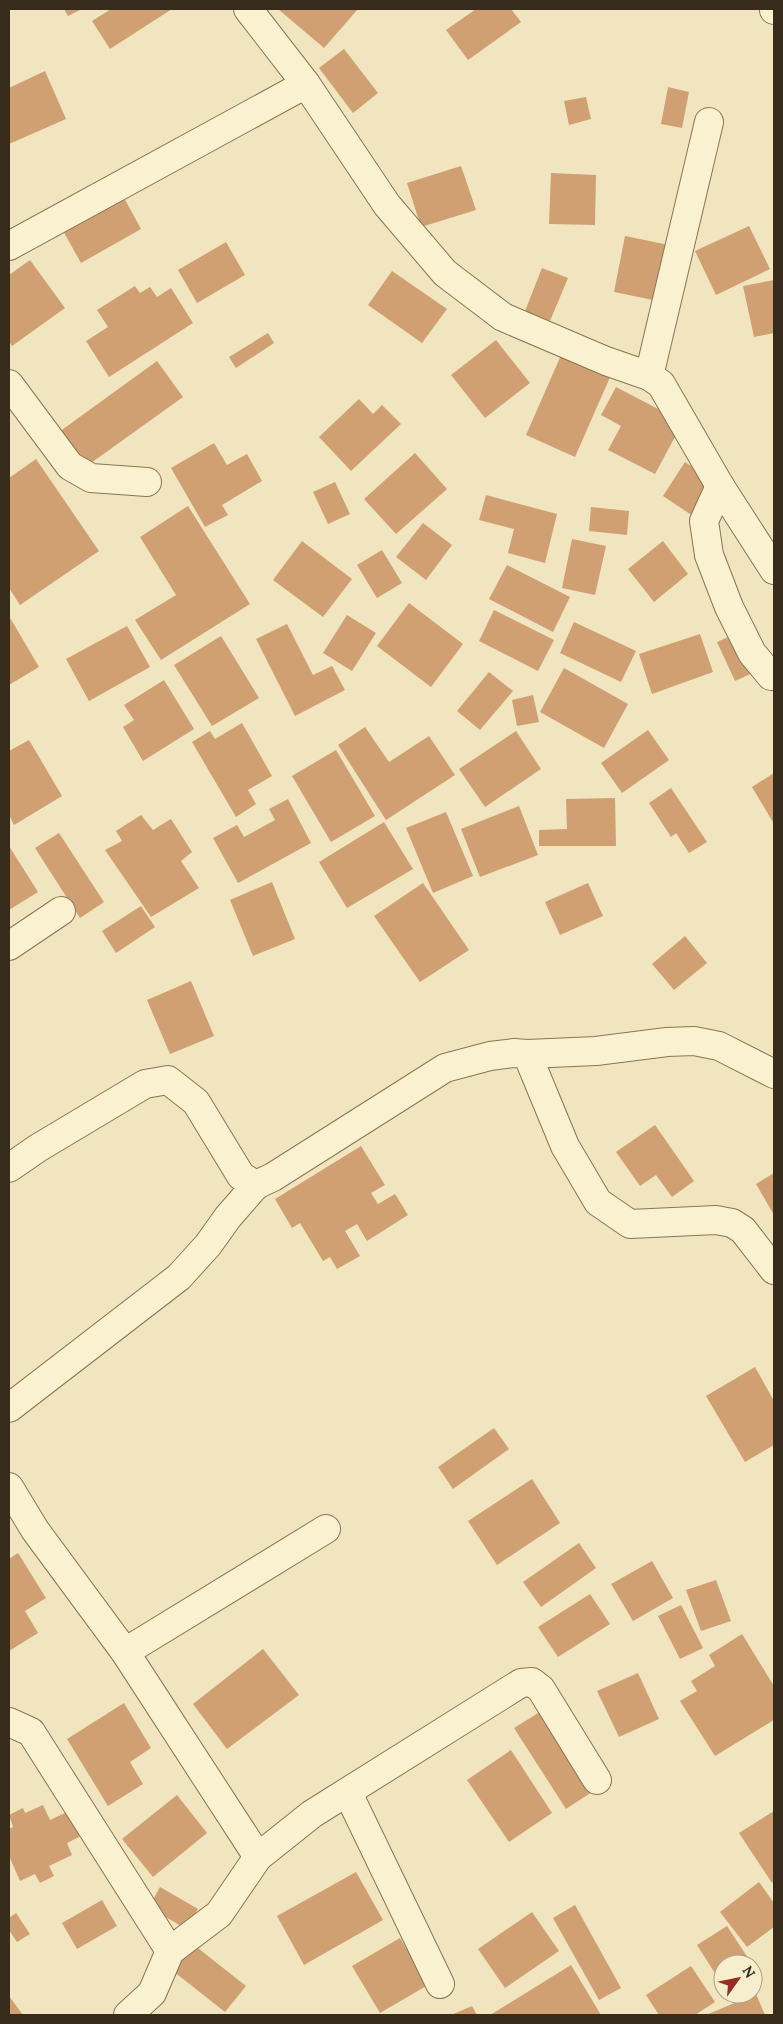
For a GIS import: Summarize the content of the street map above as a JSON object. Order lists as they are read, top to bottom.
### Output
{
  "north": "top right"
}
